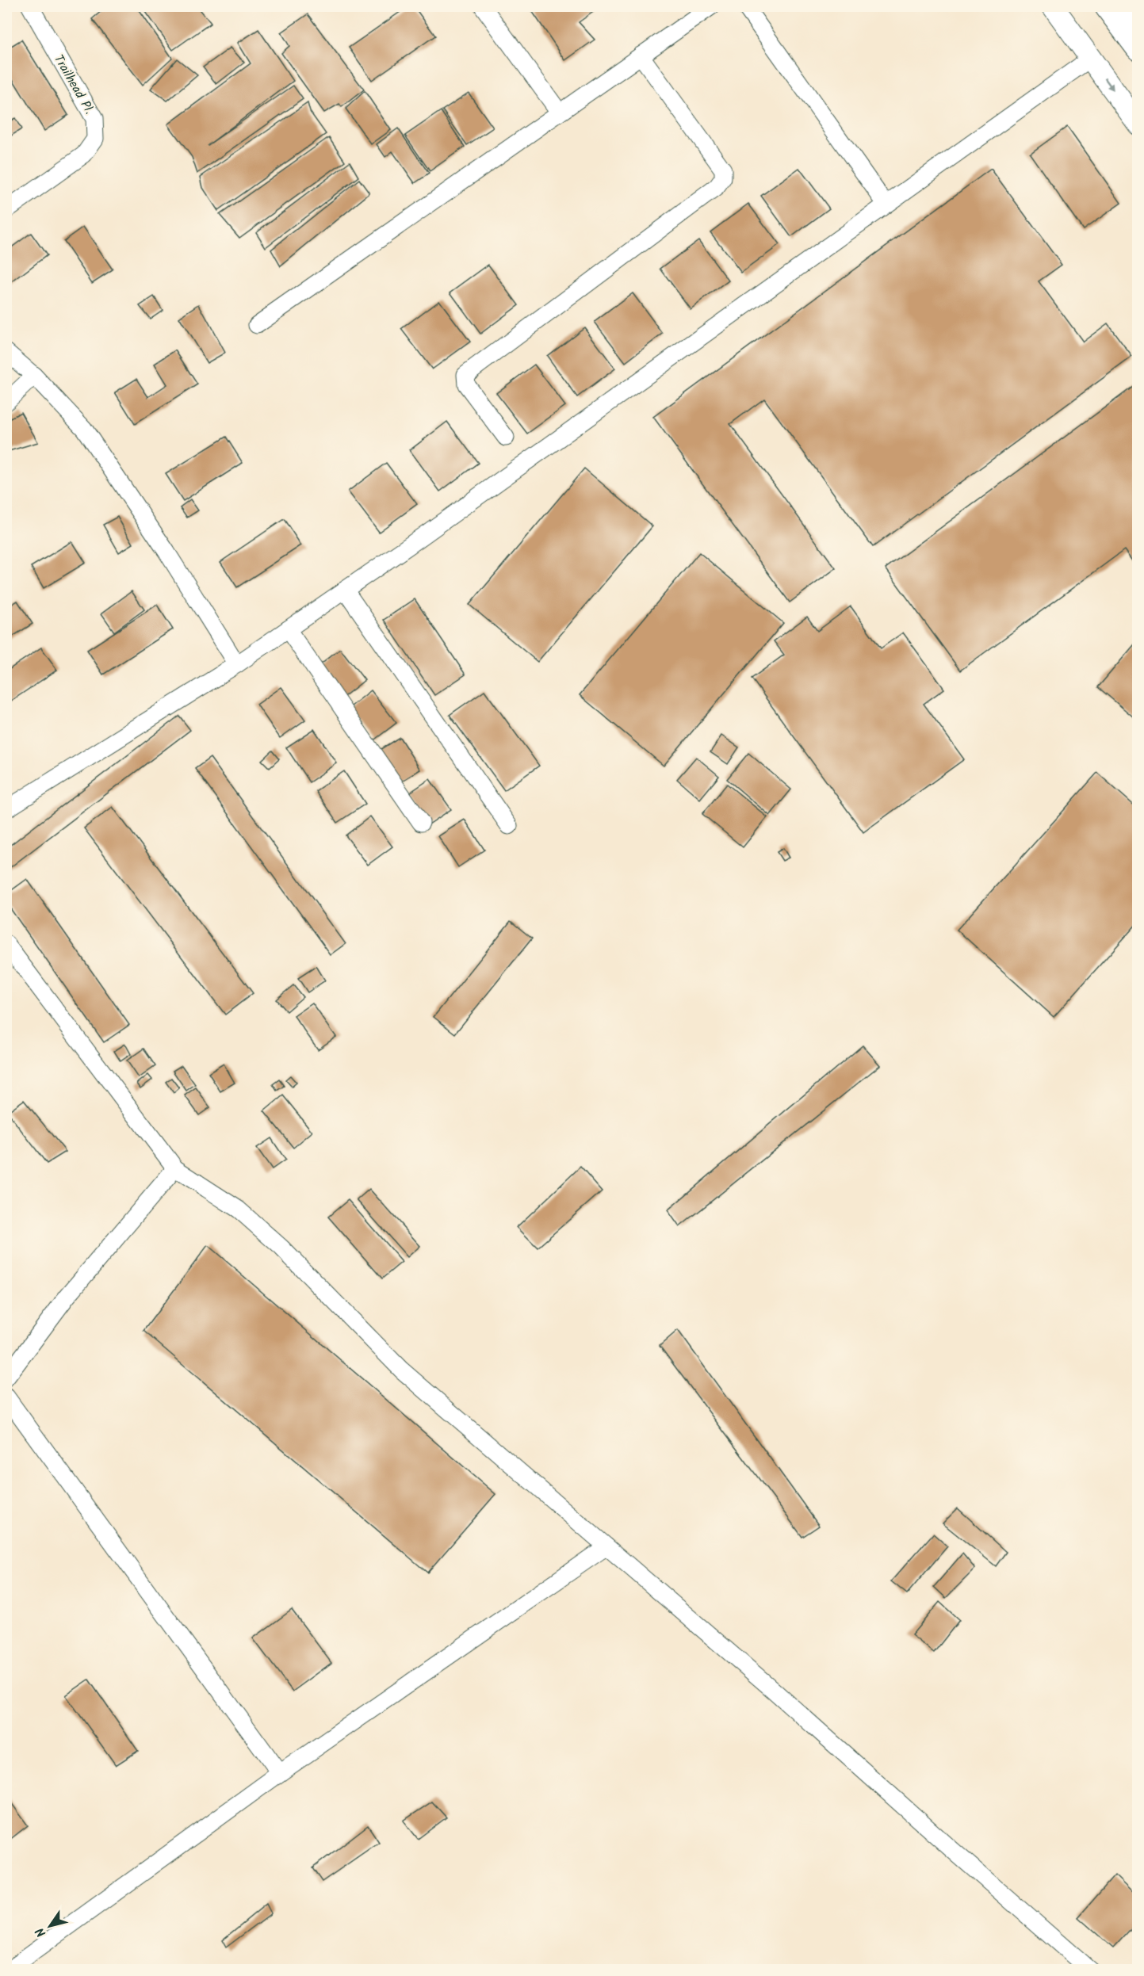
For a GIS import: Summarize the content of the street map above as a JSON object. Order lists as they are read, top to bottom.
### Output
{
  "streets": {
    "street": ["Trailhead Pl."]
  },
  "north": "bottom left"
}
